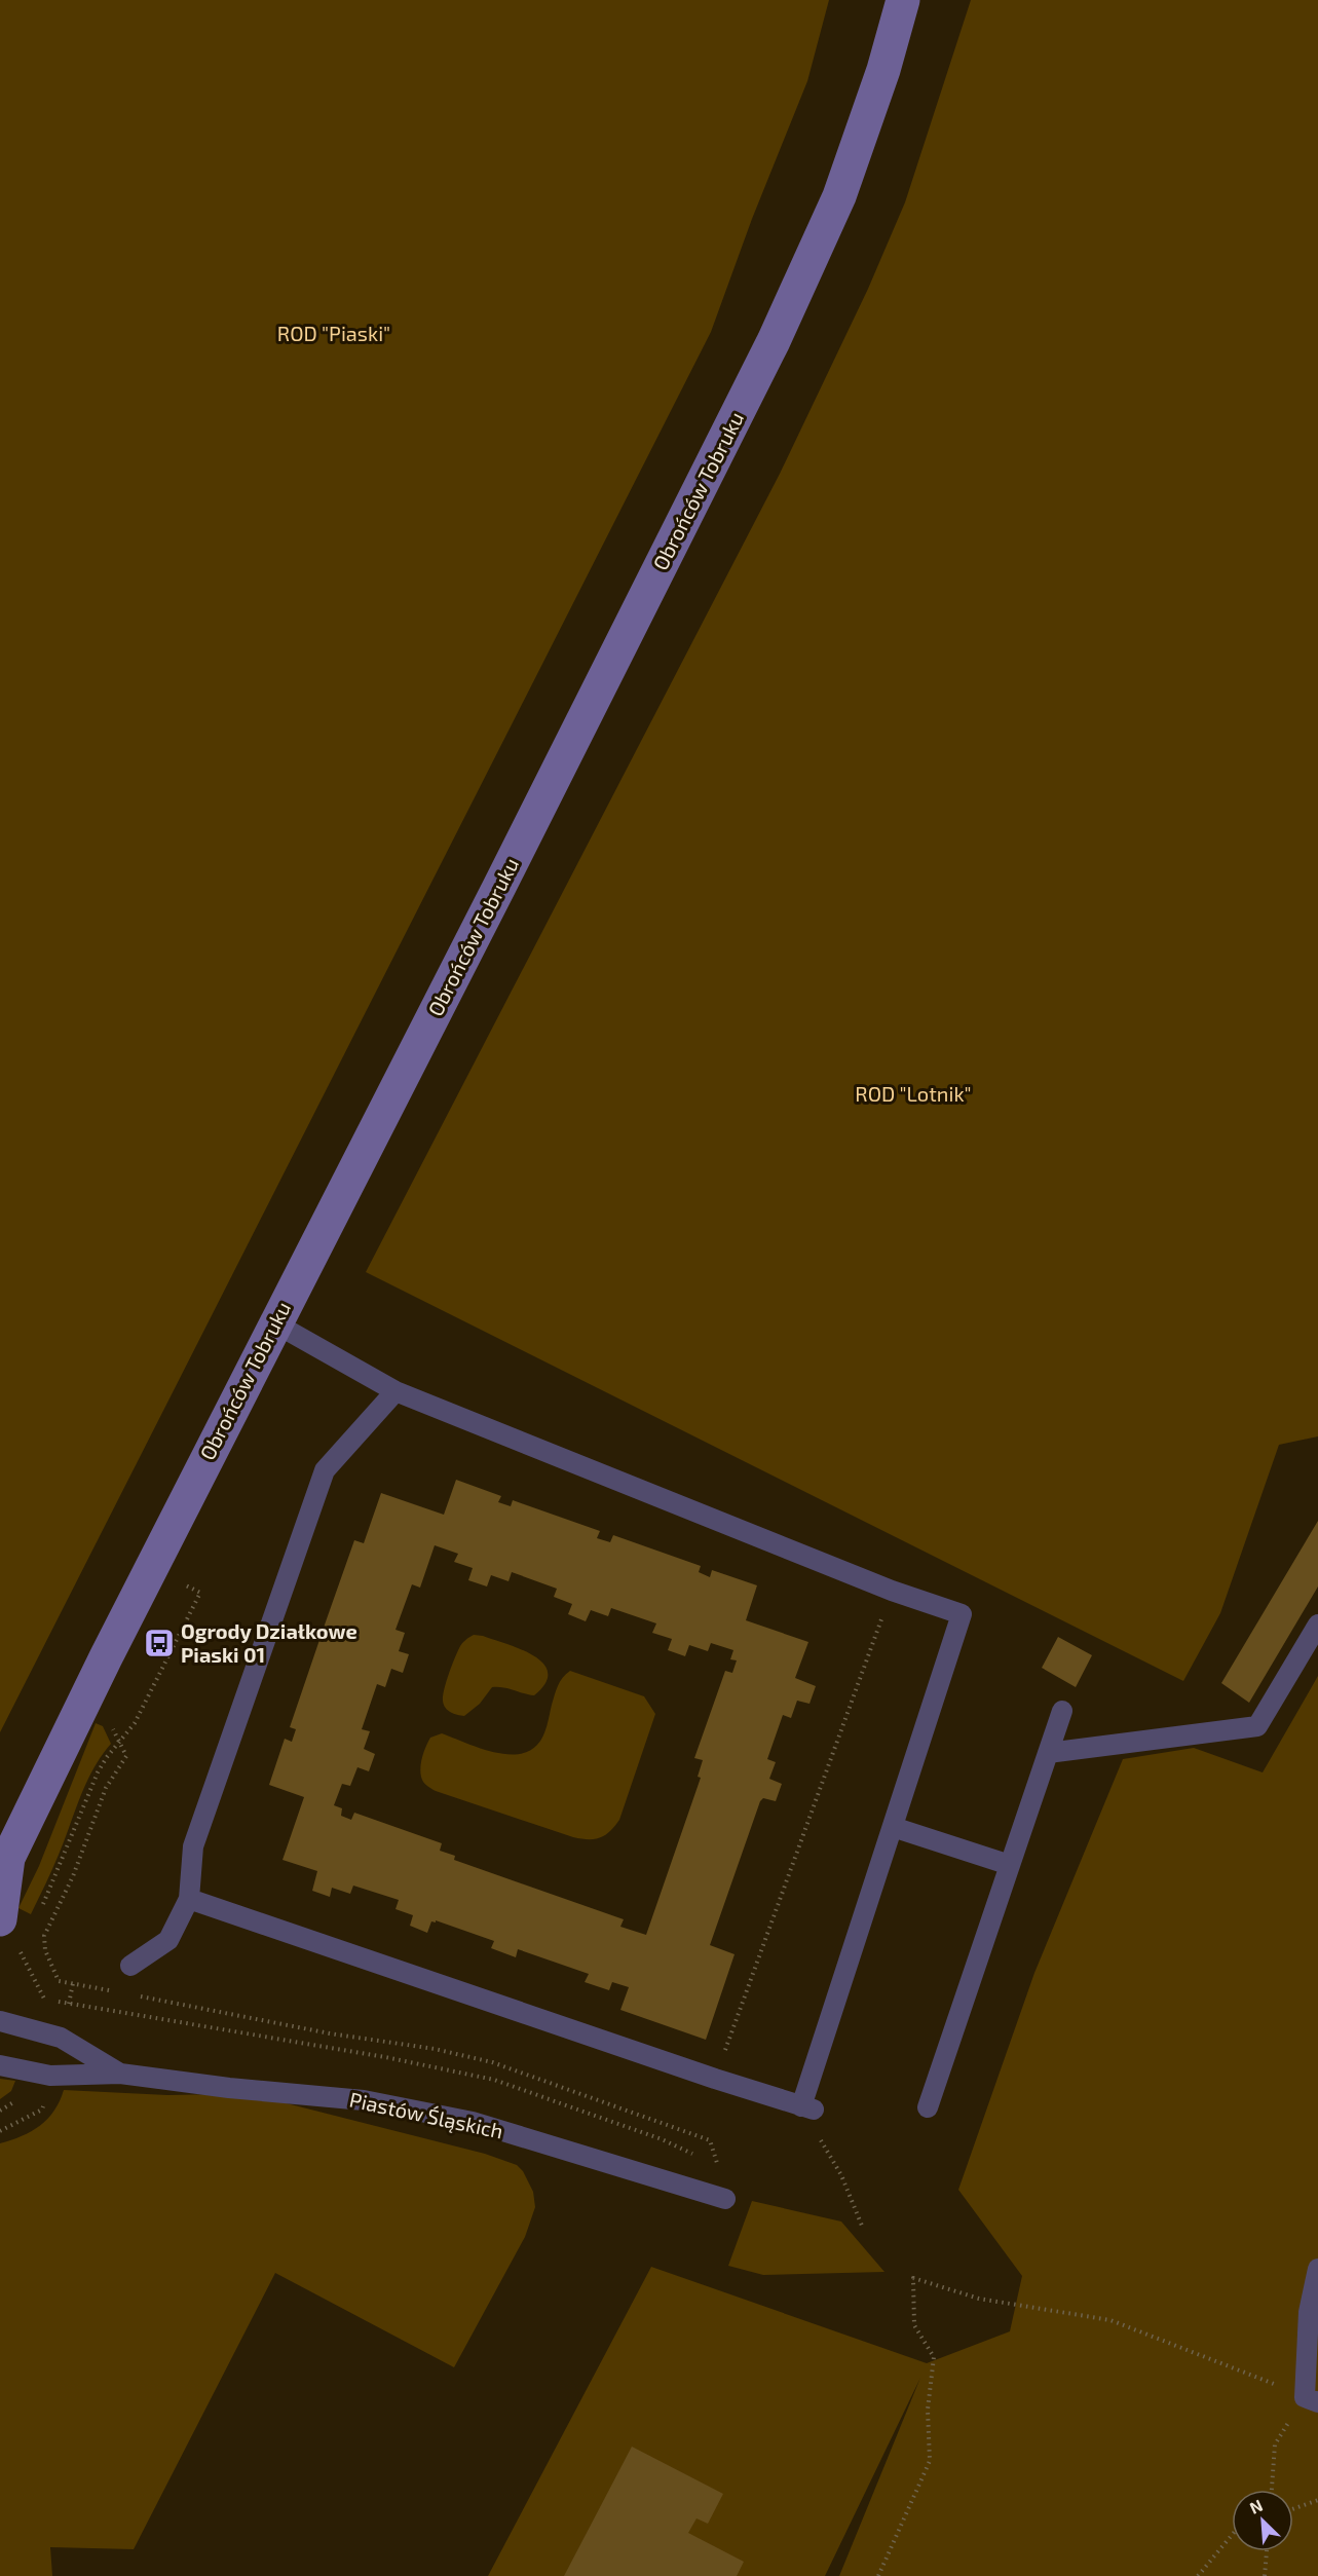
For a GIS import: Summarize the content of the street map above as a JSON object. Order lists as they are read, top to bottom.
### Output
{
  "streets": {
    "street": ["Obrońców Tobruku"],
    "lane": ["Piastów Śląskich"]
  },
  "parks": ["ROD \"Piaski\"", "ROD \"Lotnik\""],
  "places": {
    "bus stop": ["Ogrody Działkowe Piaski 01"]
  },
  "north": "top left"
}
